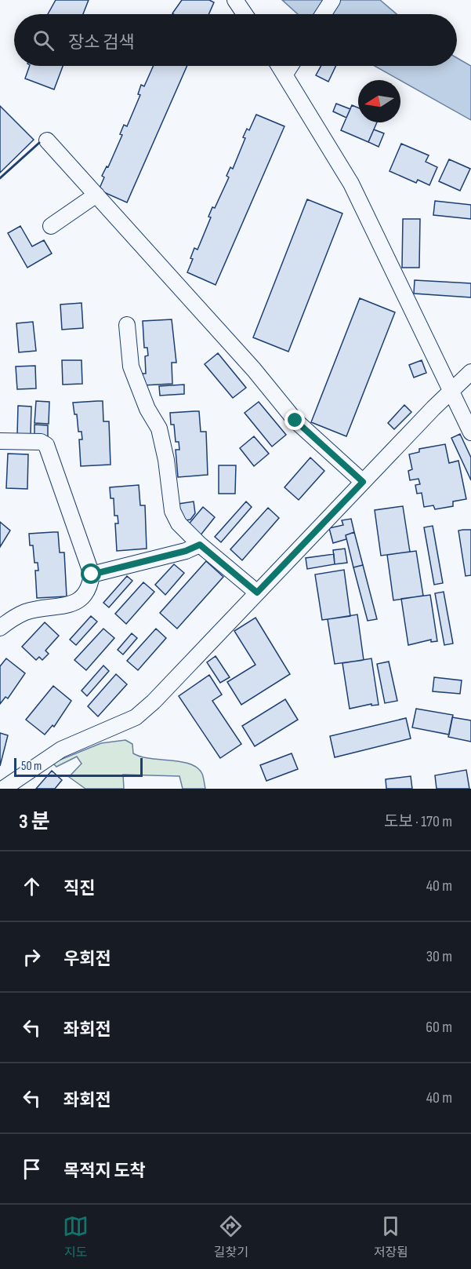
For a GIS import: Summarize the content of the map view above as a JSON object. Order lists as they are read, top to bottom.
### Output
{
  "scale_bar": "50 m",
  "north": "left",
  "page": {
    "search": "장소 검색",
    "scale": "50 m",
    "heading": ["3 분", "도보 · 170 m"],
    "list": [
      ["직진", "40 m"],
      ["우회전", "30 m"],
      ["좌회전", "60 m"],
      ["좌회전", "40 m"],
      "목적지 도착"
    ],
    "nav": ["지도", "길찾기", "저장됨"]
  }
}
